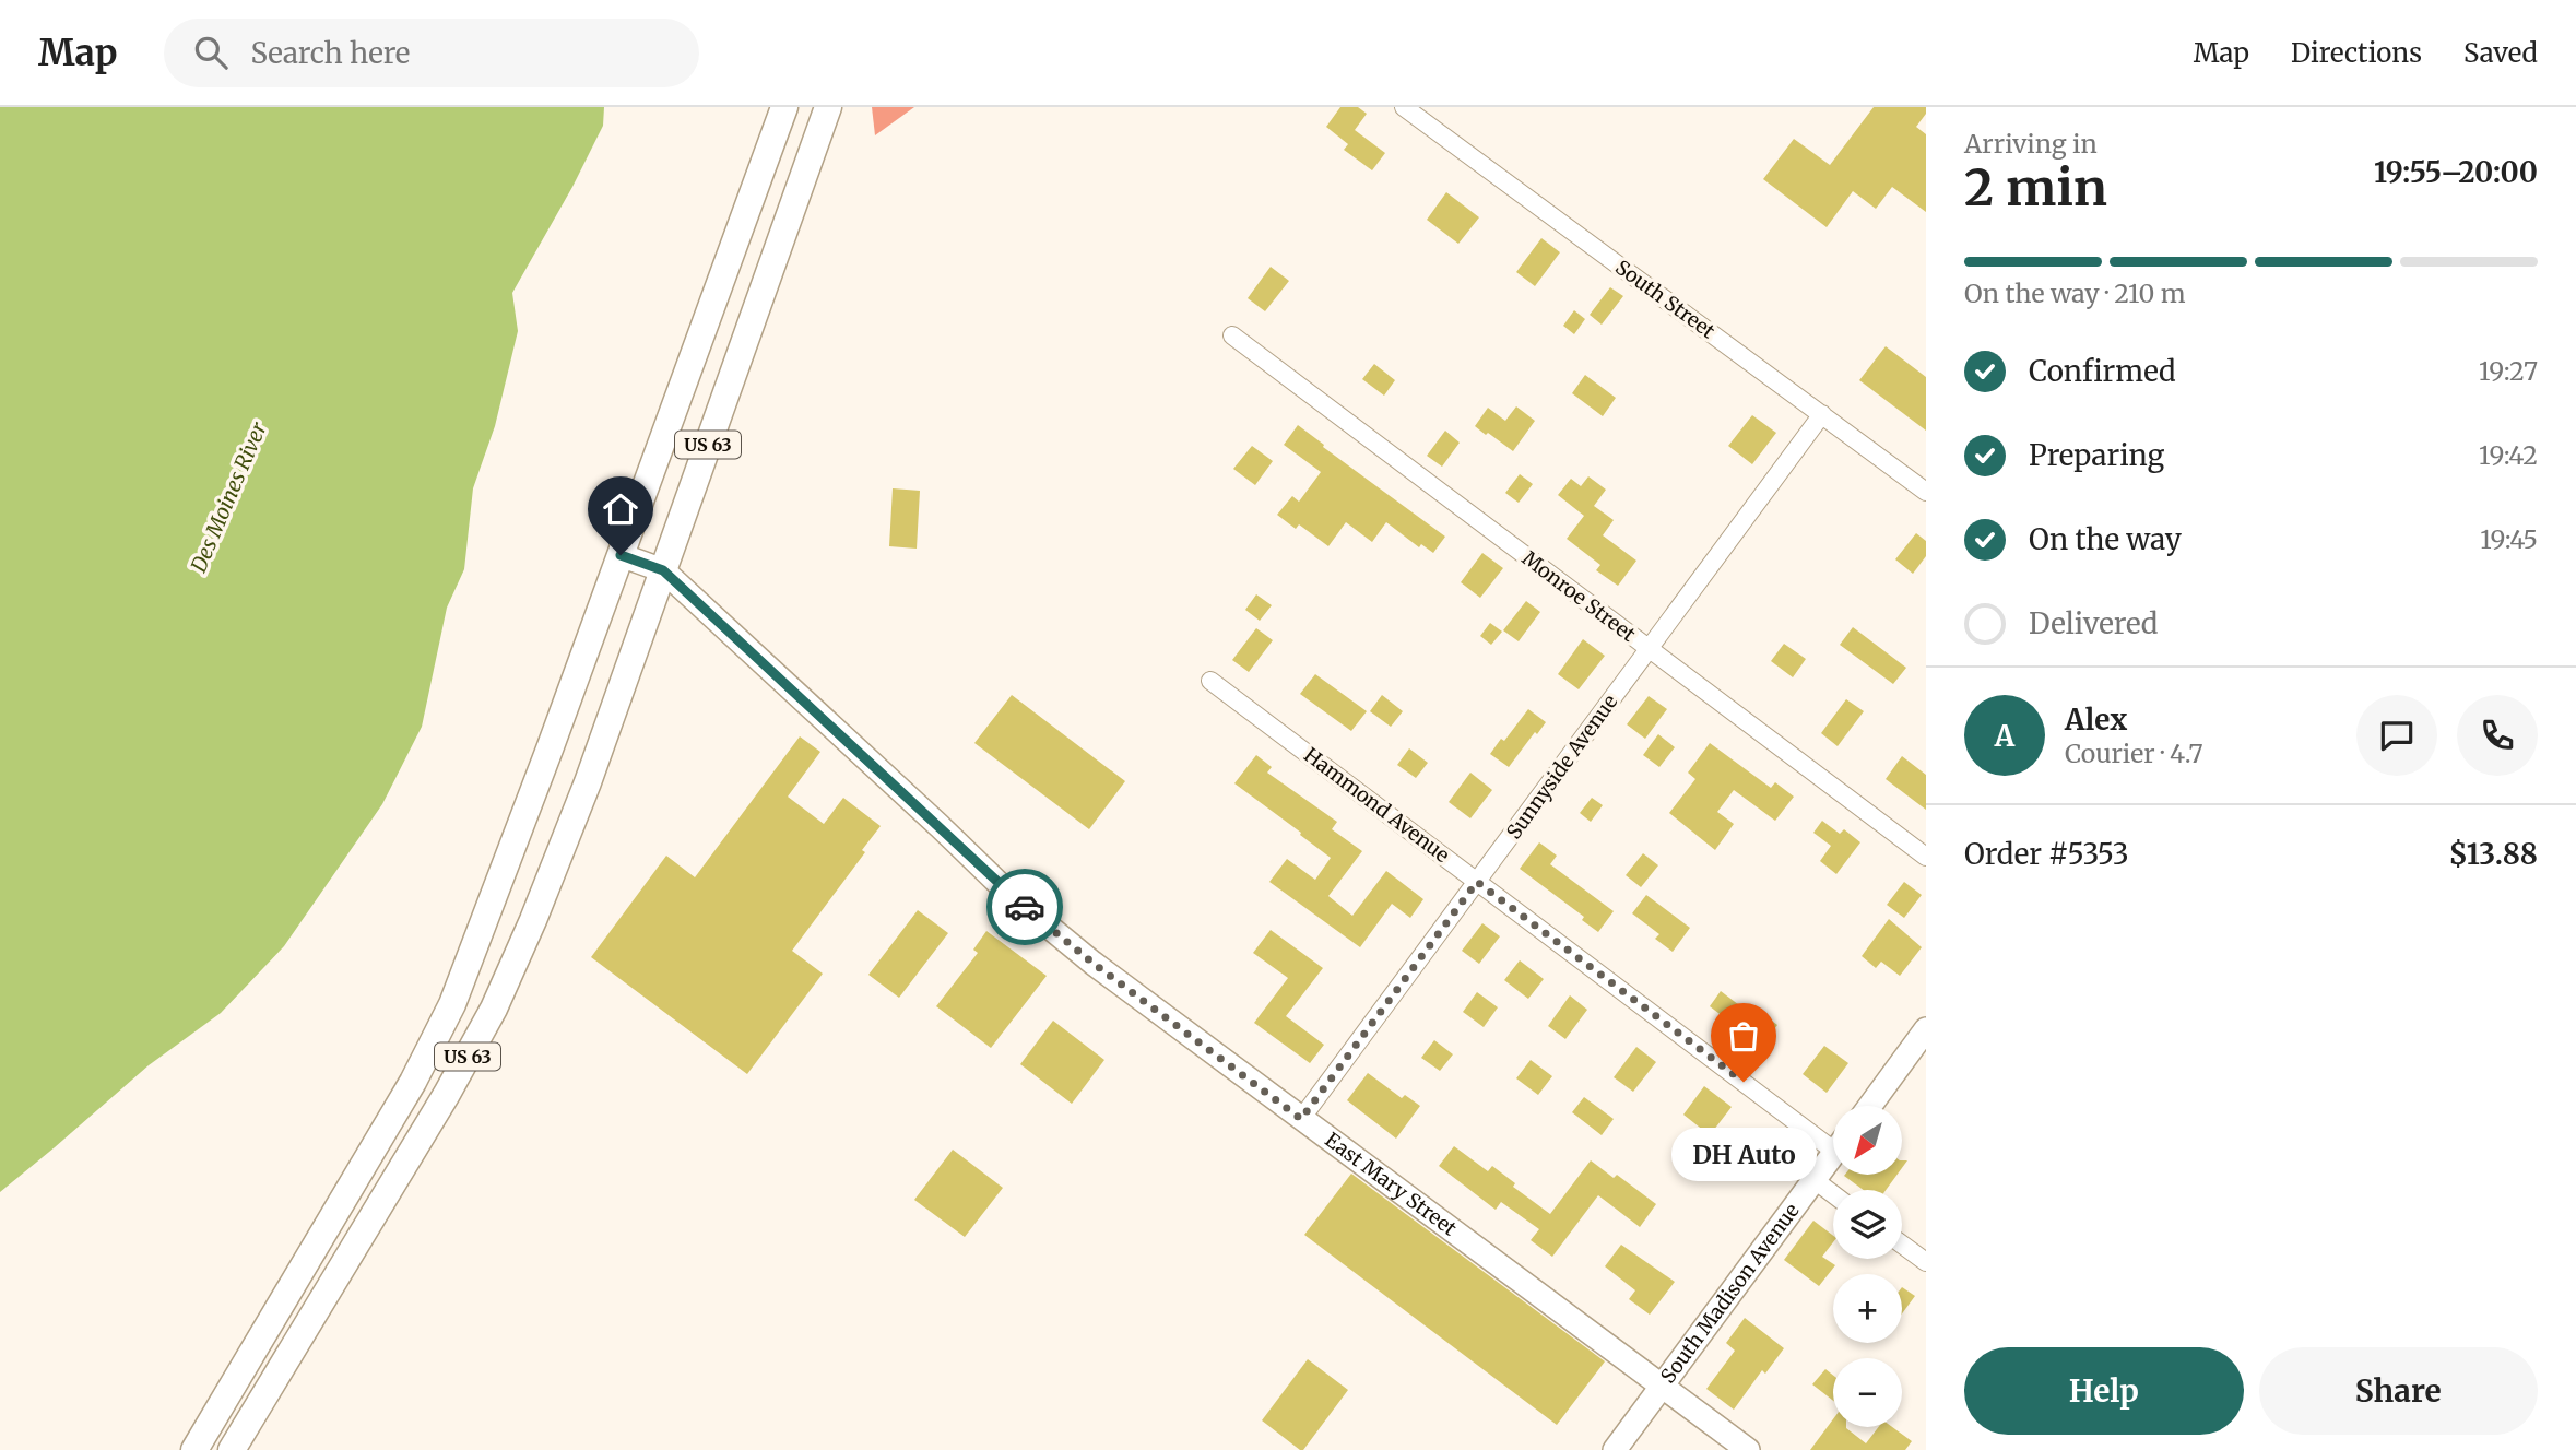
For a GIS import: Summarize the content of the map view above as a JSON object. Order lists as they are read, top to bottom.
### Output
{
  "streets": {
    "highway": ["US 63"],
    "main road": ["East Mary Street", "South Madison Avenue"],
    "street": [
      "South Street",
      "Monroe Street",
      "Sunnyside Avenue",
      "Hammond Avenue"
    ]
  },
  "crossings": [
    ["South Street", "Sunnyside Avenue"],
    ["US 63", "East Mary Street"],
    ["Monroe Street", "Sunnyside Avenue"],
    ["Sunnyside Avenue", "Hammond Avenue"],
    ["Sunnyside Avenue", "East Mary Street"],
    ["East Mary Street", "South Madison Avenue"]
  ],
  "water": ["Des Moines River"],
  "places": ["DH Auto"],
  "north": "bottom left",
  "page": {
    "header": "Map",
    "search": "Search here",
    "nav": ["Map", "Directions", "Saved"],
    "heading": ["2 min", "Arriving in", "19:55–20:00"],
    "panel": [
      "Alex",
      "Courier · 4.7",
      "Order #5353",
      "$13.88"
    ],
    "bar": "On the way · 210 m",
    "list": [
      ["Confirmed", "19:27"],
      ["Preparing", "19:42"],
      ["On the way", "19:45"],
      "Delivered"
    ],
    "round": "A",
    "map_buttons": ["+", "−"],
    "bubble": "DH Auto",
    "buttons": ["Help", "Share"]
  }
}
